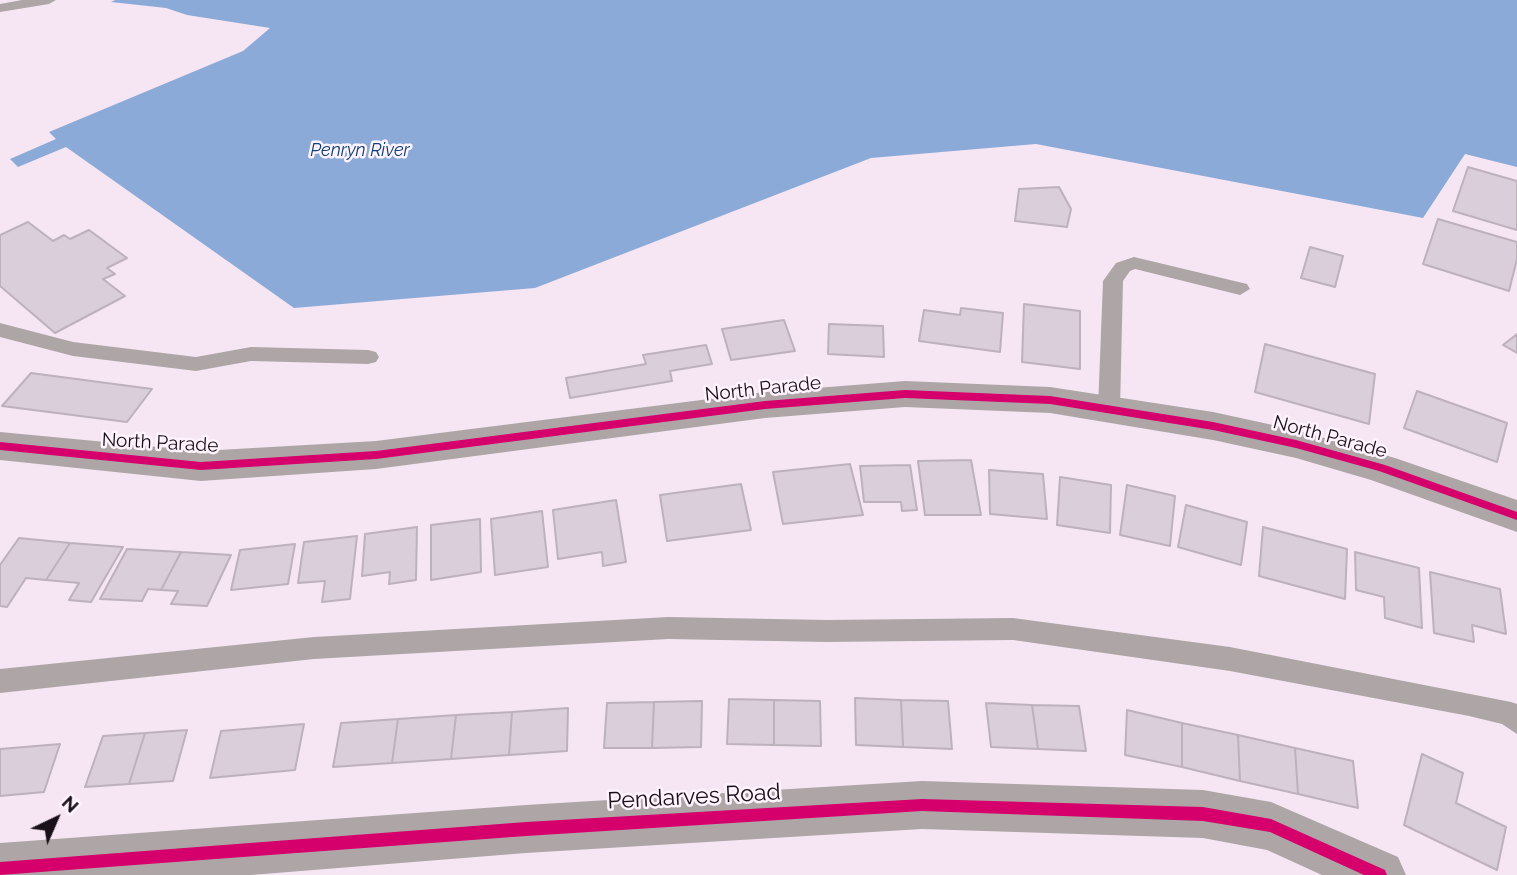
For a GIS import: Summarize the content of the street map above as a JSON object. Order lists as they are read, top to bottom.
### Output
{
  "streets": {
    "street": ["North Parade", "Pendarves Road"]
  },
  "water": ["Penryn River"],
  "north": "top right"
}
